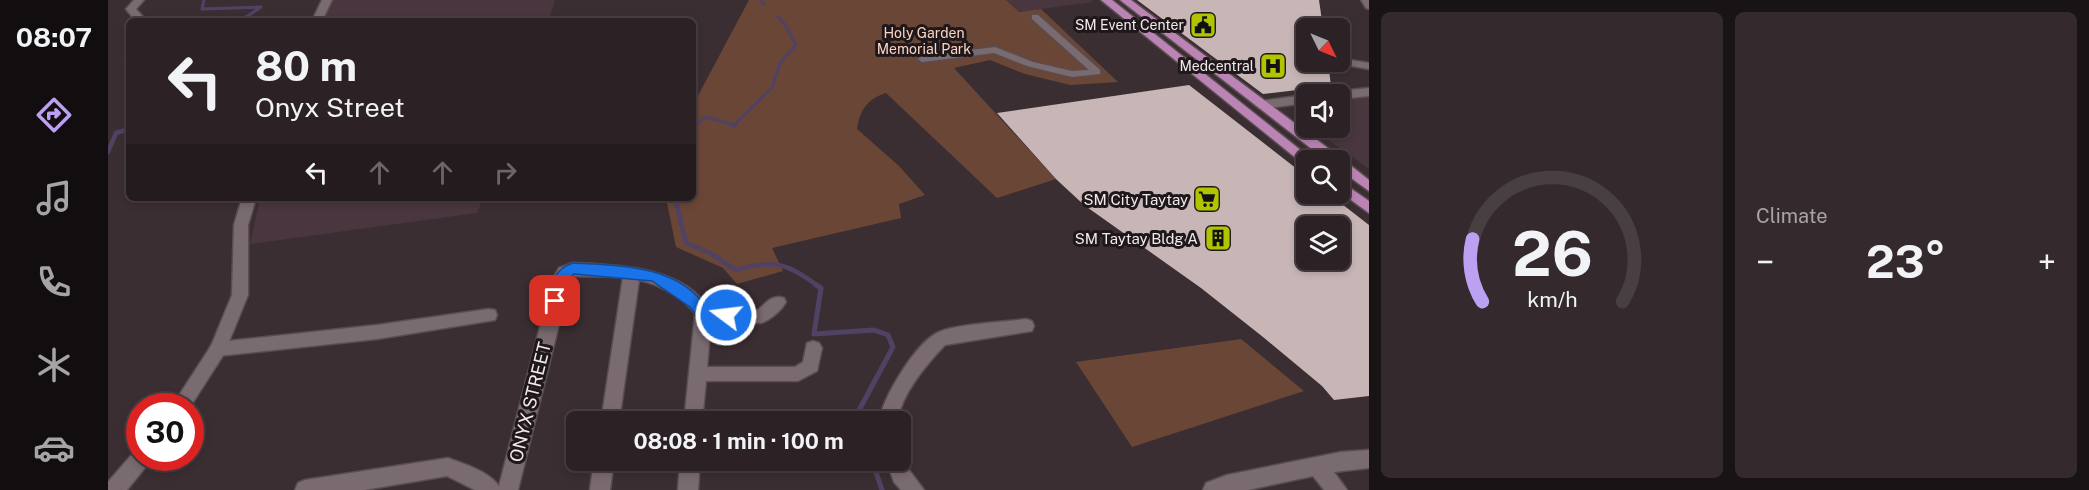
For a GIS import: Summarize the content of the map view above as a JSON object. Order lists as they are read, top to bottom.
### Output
{
  "streets": {
    "street": ["ONYX STREET"]
  },
  "parks": ["Holy Garden Memorial Park"],
  "places": {
    "public building": ["SM Event Center"],
    "hospital": ["Medcentral"],
    "supermarket": ["SM City Taytay"],
    "building": ["SM Taytay Bldg A"]
  },
  "north": "bottom right",
  "page": {
    "tabs": "08:07",
    "tile": "Climate",
    "turn": ["80 m", "Onyx Street"],
    "heat": ["−", "23°", "+"],
    "limit": "30",
    "trip": "08:08 · 1 min · 100 m",
    "gauge": ["26", "km/h"]
  }
}
